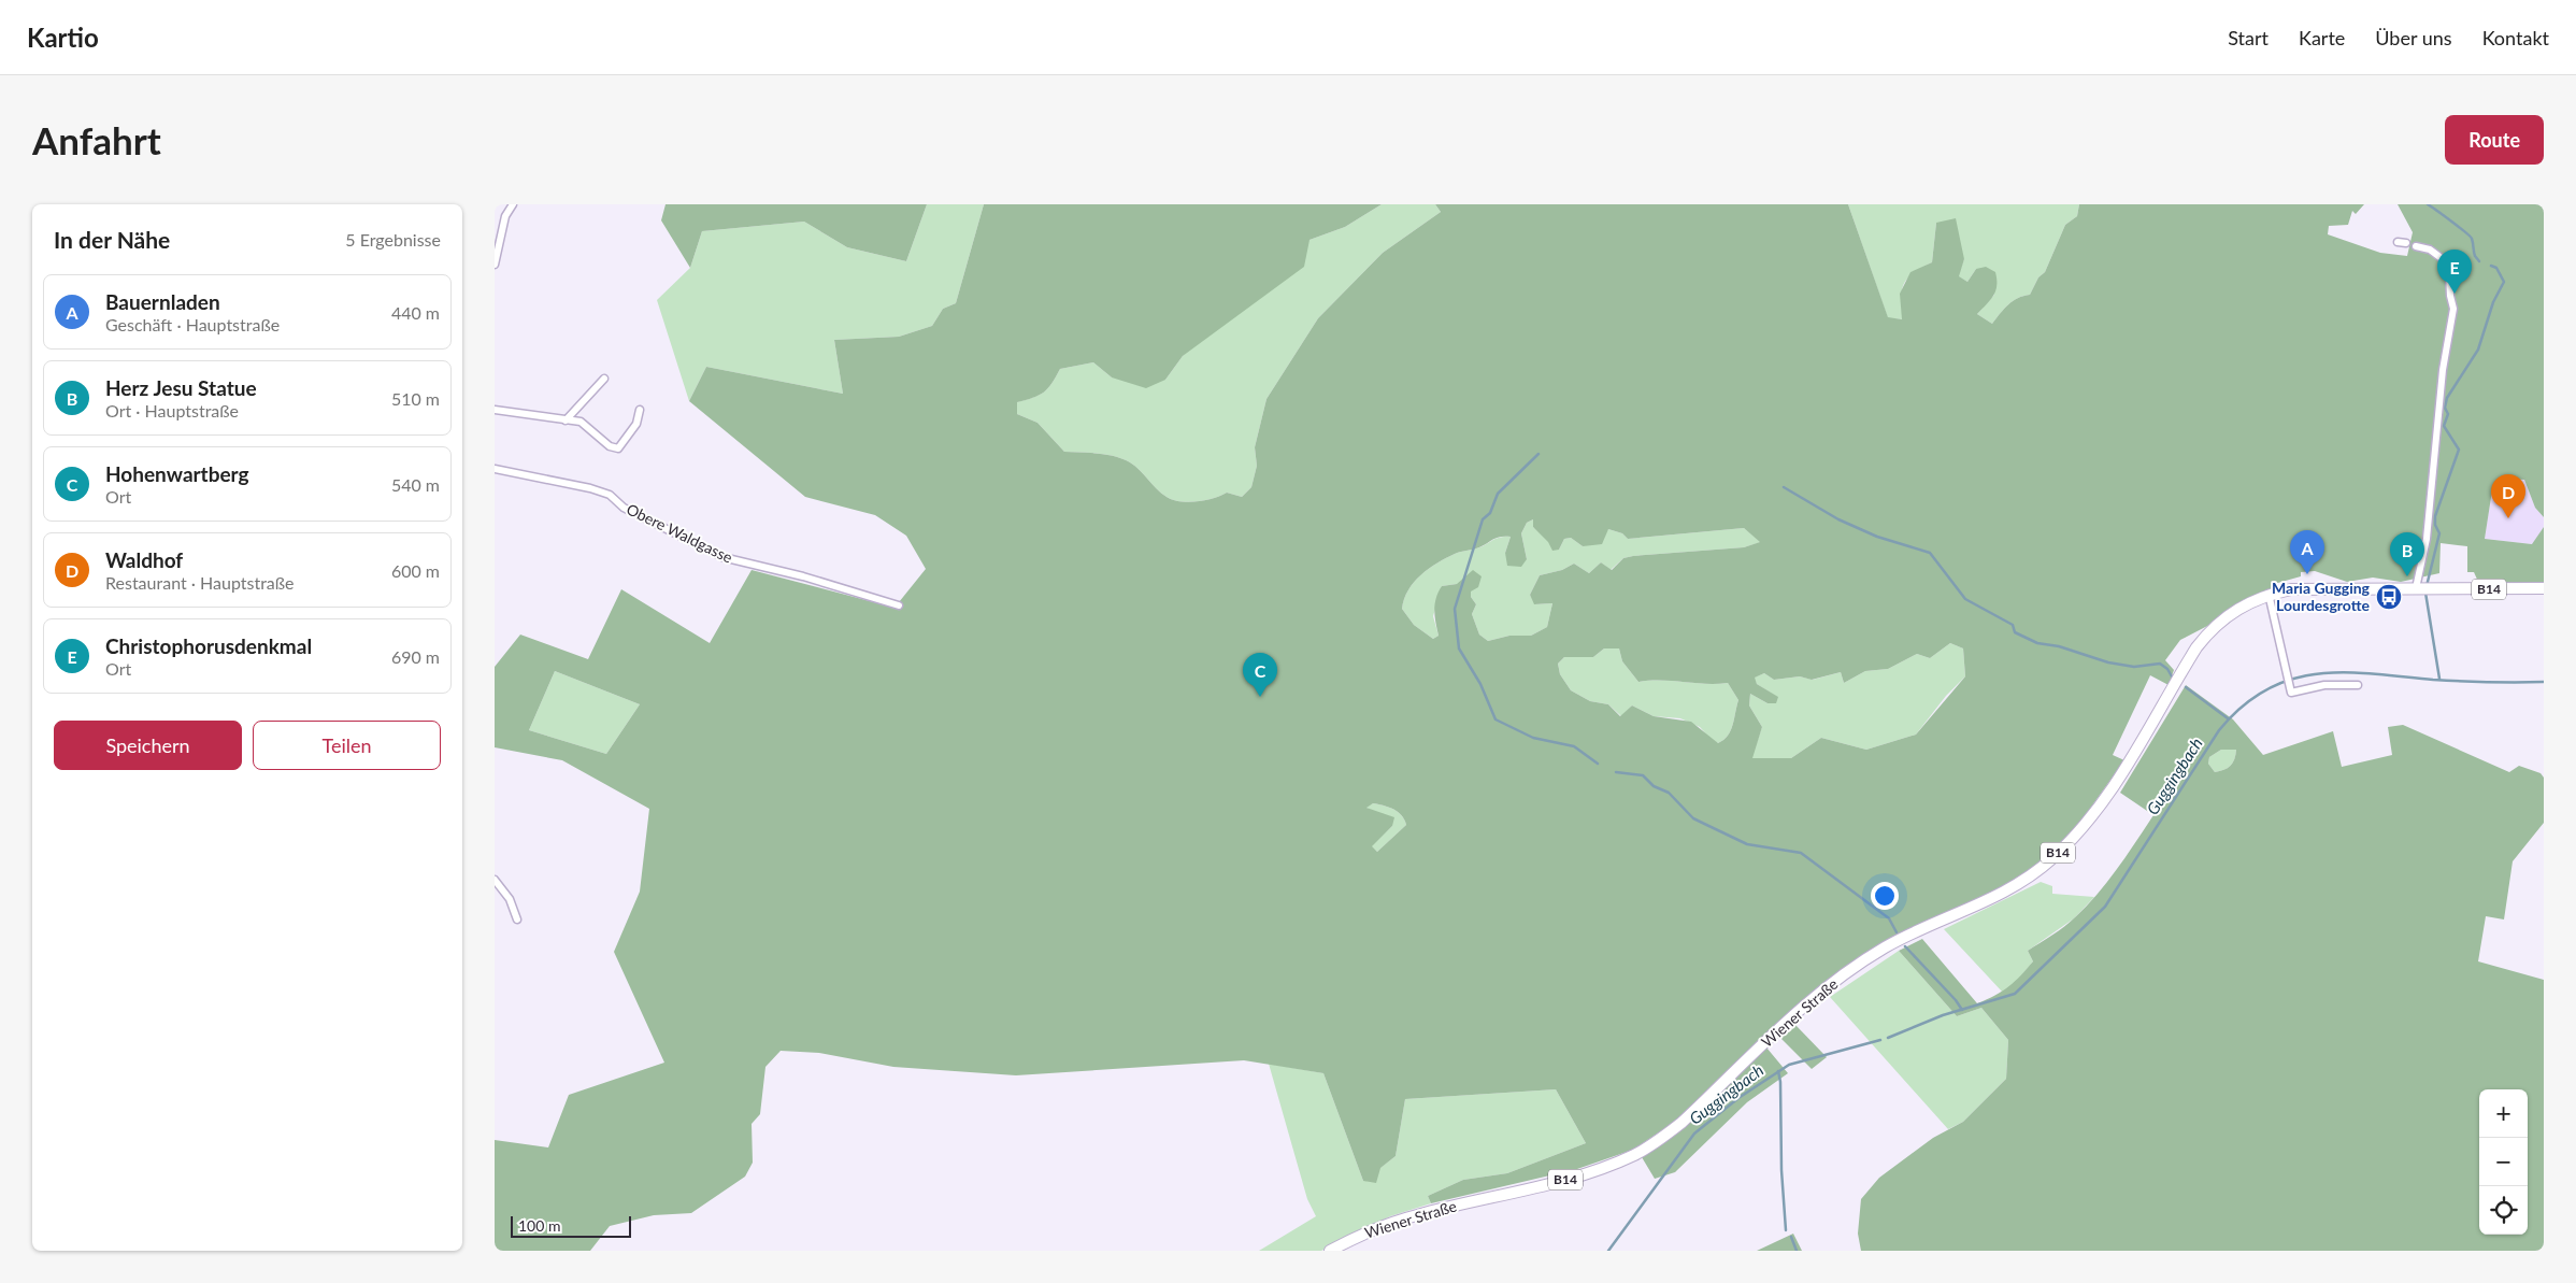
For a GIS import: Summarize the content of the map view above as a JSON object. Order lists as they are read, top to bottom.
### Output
{
  "streets": {
    "main road": ["B14", "Wiener Straße"],
    "street": ["Obere Waldgasse"]
  },
  "crossings": [
    ["B14", "Wiener Straße"]
  ],
  "water": ["Guggingbach"],
  "places": {
    "bus stop": ["Maria Gugging Lourdesgrotte"]
  },
  "scale_bar": "100 m",
  "page": {
    "header": "Kartio",
    "nav": [
      "Start",
      "Karte",
      "Über uns",
      "Kontakt"
    ],
    "buttons": [
      "Route",
      ["Speichern", "Teilen"]
    ],
    "title": "Anfahrt",
    "heading": ["In der Nähe", "5 Ergebnisse"],
    "pins": [
      "E",
      "D",
      "A",
      "B",
      "C"
    ],
    "list": [
      {
        "mark": "A",
        "name": "Bauernladen",
        "note": "Geschäft · Hauptstraße",
        "value": "440 m"
      },
      {
        "mark": "B",
        "name": "Herz Jesu Statue",
        "note": "Ort · Hauptstraße",
        "value": "510 m"
      },
      {
        "mark": "C",
        "name": "Hohenwartberg",
        "note": "Ort",
        "value": "540 m"
      },
      {
        "mark": "D",
        "name": "Waldhof",
        "note": "Restaurant · Hauptstraße",
        "value": "600 m"
      },
      {
        "mark": "E",
        "name": "Christophorusdenkmal",
        "note": "Ort",
        "value": "690 m"
      }
    ],
    "map_buttons": ["+", "−"],
    "scale": "100 m"
  }
}
